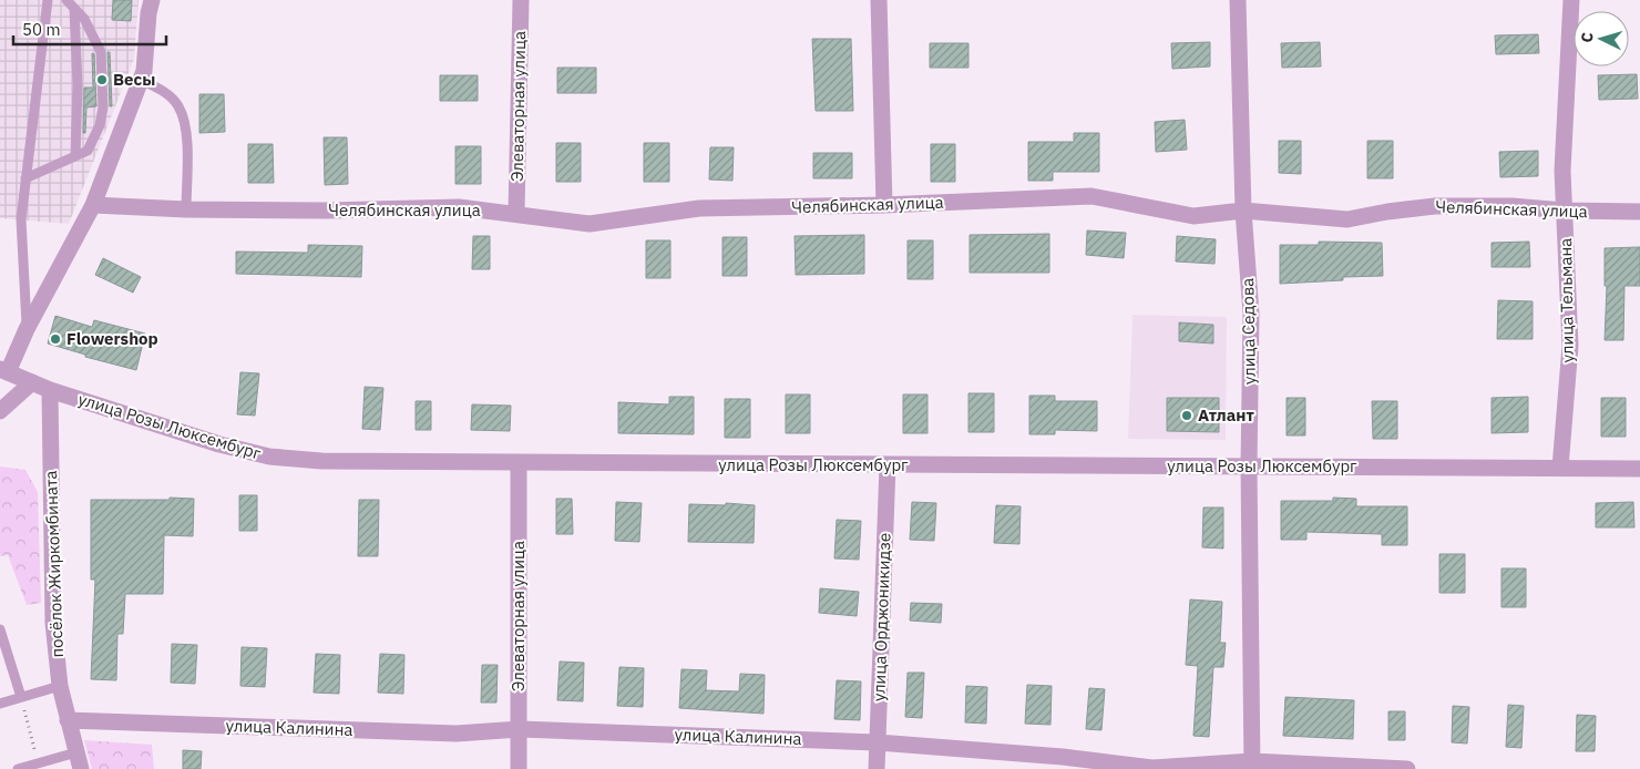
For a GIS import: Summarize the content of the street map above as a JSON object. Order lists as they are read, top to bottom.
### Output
{
  "streets": {
    "street": [
      "Элеваторная улица",
      "Челябинская улица",
      "улица Тельмана",
      "улица Седова",
      "улица Розы Люксембург",
      "посёлок Жиркомбината",
      "улица Орджоникидзе",
      "улица Калинина"
    ]
  },
  "crossings": [
    ["Элеваторная улица", "Челябинская улица"],
    ["Элеваторная улица", "улица Розы Люксембург"],
    ["Элеваторная улица", "улица Калинина"],
    ["Челябинская улица", "улица Тельмана"],
    ["Челябинская улица", "улица Седова"],
    ["улица Тельмана", "улица Розы Люксембург"],
    ["улица Седова", "улица Розы Люксембург"],
    ["улица Седова", "улица Калинина"],
    ["улица Розы Люксембург", "посёлок Жиркомбината"],
    ["улица Розы Люксембург", "улица Орджоникидзе"],
    ["посёлок Жиркомбината", "улица Калинина"],
    ["улица Орджоникидзе", "улица Калинина"]
  ],
  "places": ["Весы", "Flowershop", "Атлант"],
  "scale_bar": "50 m",
  "north": "left"
}
